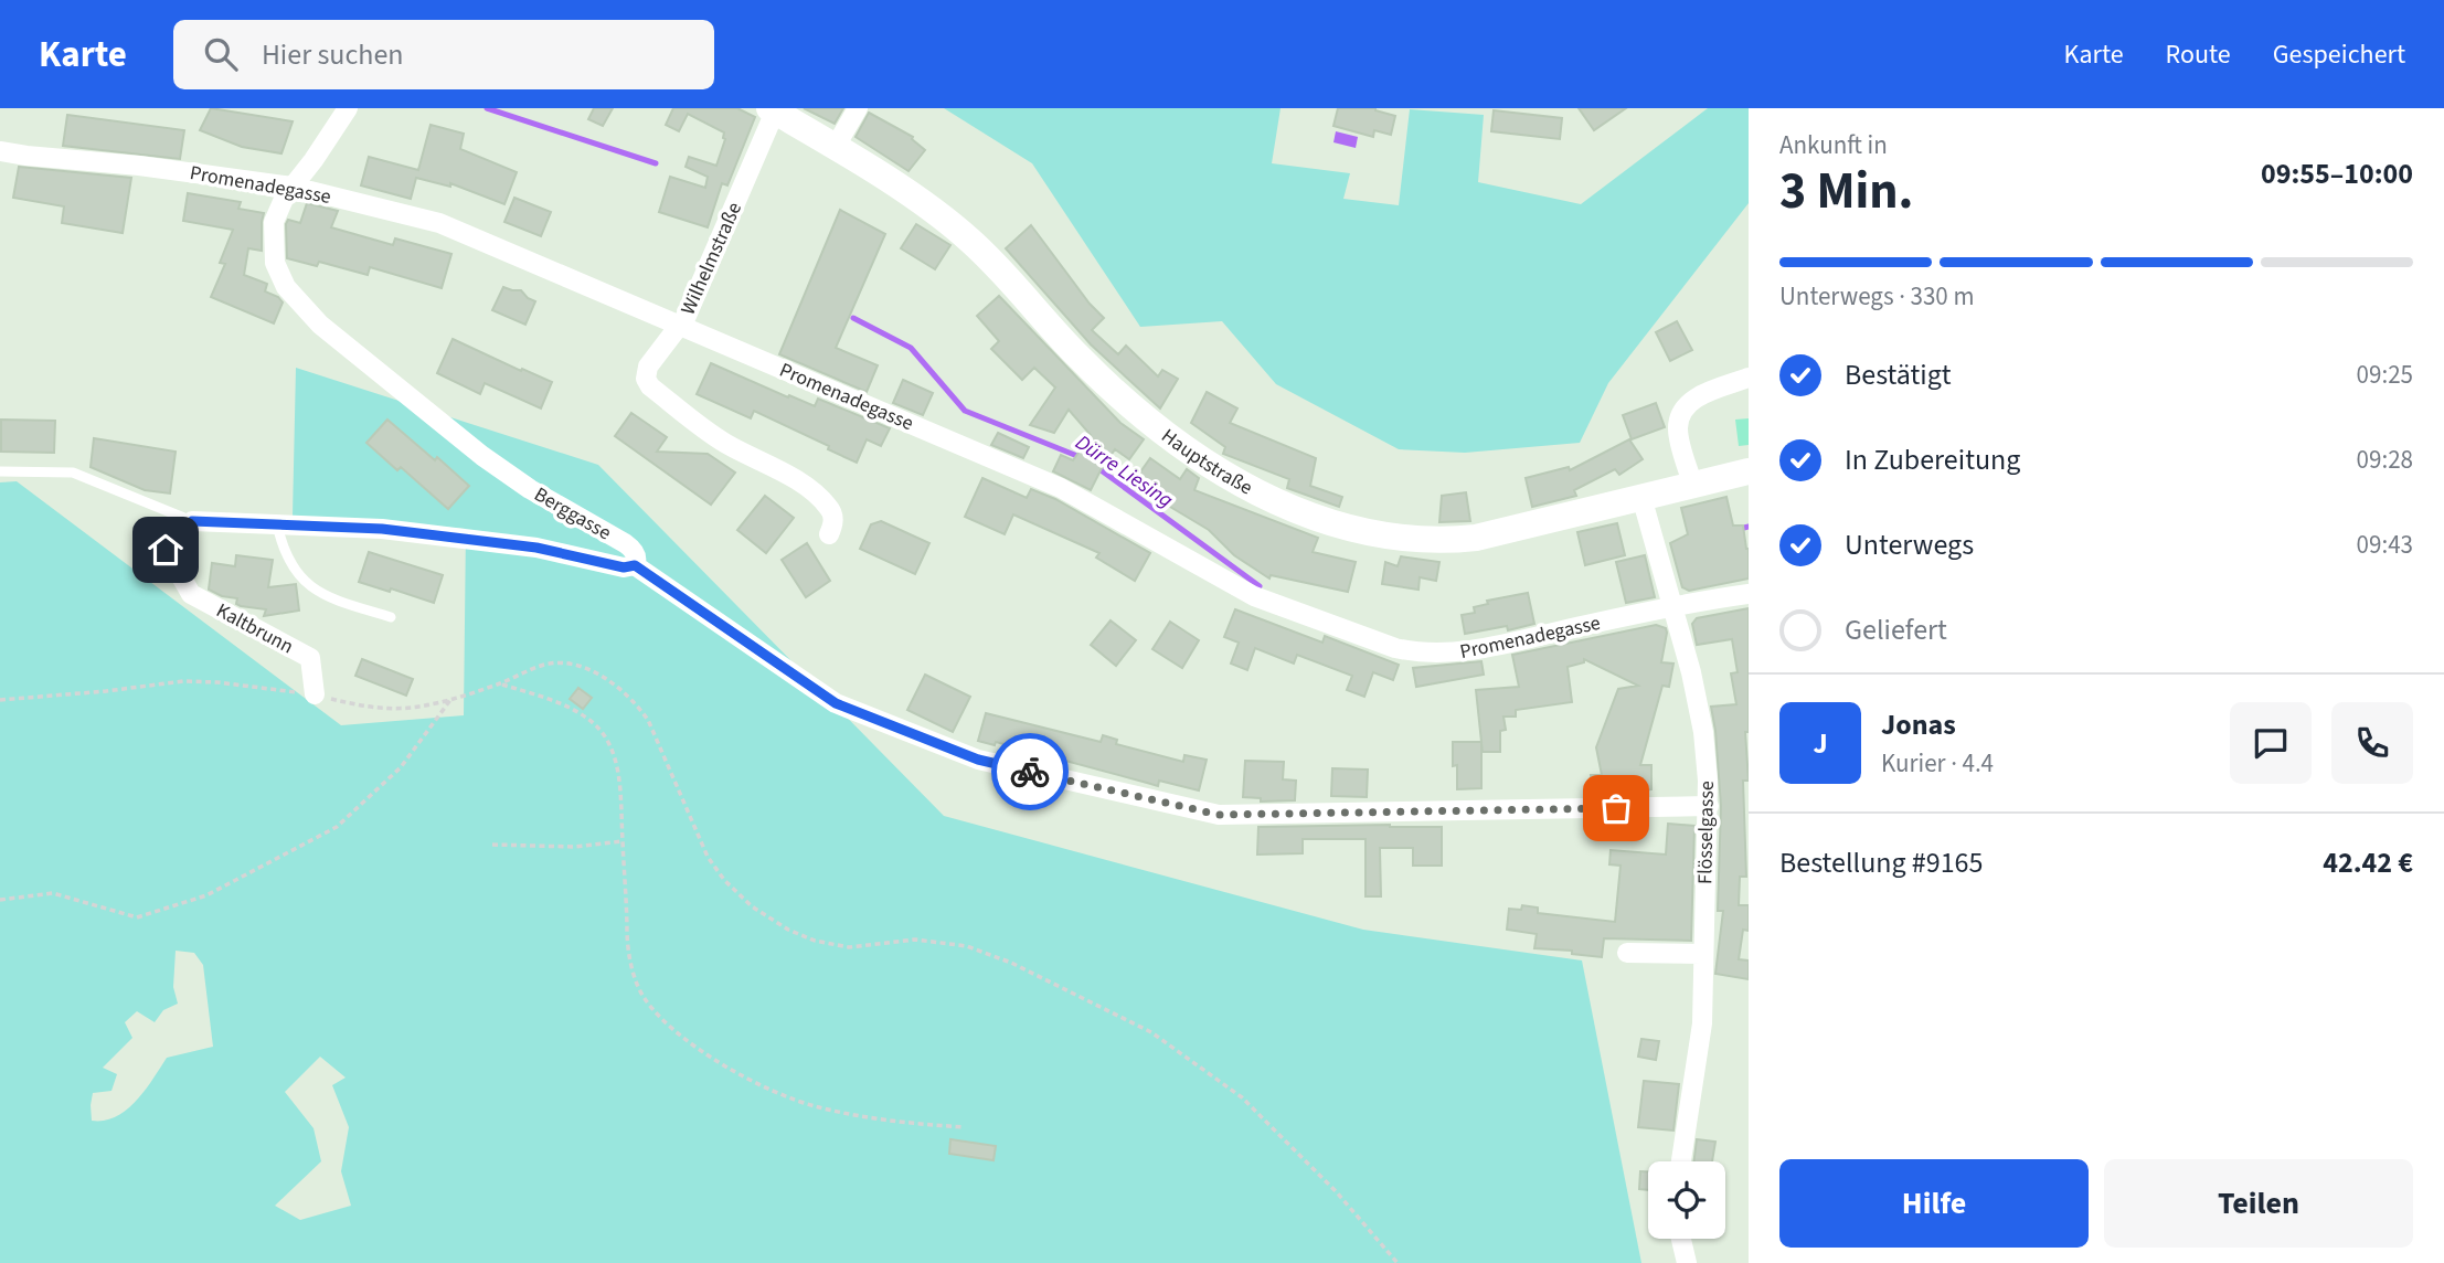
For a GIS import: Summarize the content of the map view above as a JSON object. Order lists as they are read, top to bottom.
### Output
{
  "streets": {
    "main road": ["Hauptstraße"],
    "street": [
      "Promenadegasse",
      "Wilhelmstraße",
      "Berggasse",
      "Kaltbrunn",
      "Flösselgasse"
    ]
  },
  "crossings": [
    ["Promenadegasse", "Wilhelmstraße"],
    ["Promenadegasse", "Berggasse"],
    ["Promenadegasse", "Flösselgasse"],
    ["Wilhelmstraße", "Hauptstraße"],
    ["Hauptstraße", "Flösselgasse"],
    ["Berggasse", "Flösselgasse"]
  ],
  "water": ["Dürre Liesing"],
  "page": {
    "header": "Karte",
    "search": "Hier suchen",
    "nav": ["Karte", "Route", "Gespeichert"],
    "heading": ["3 Min.", "Ankunft in", "09:55–10:00"],
    "panel": [
      "Jonas",
      "Kurier · 4.4",
      "Bestellung #9165",
      "42.42 €"
    ],
    "bar": "Unterwegs · 330 m",
    "list": [
      ["Bestätigt", "09:25"],
      ["In Zubereitung", "09:28"],
      ["Unterwegs", "09:43"],
      "Geliefert"
    ],
    "round": "J",
    "buttons": ["Hilfe", "Teilen"]
  }
}
